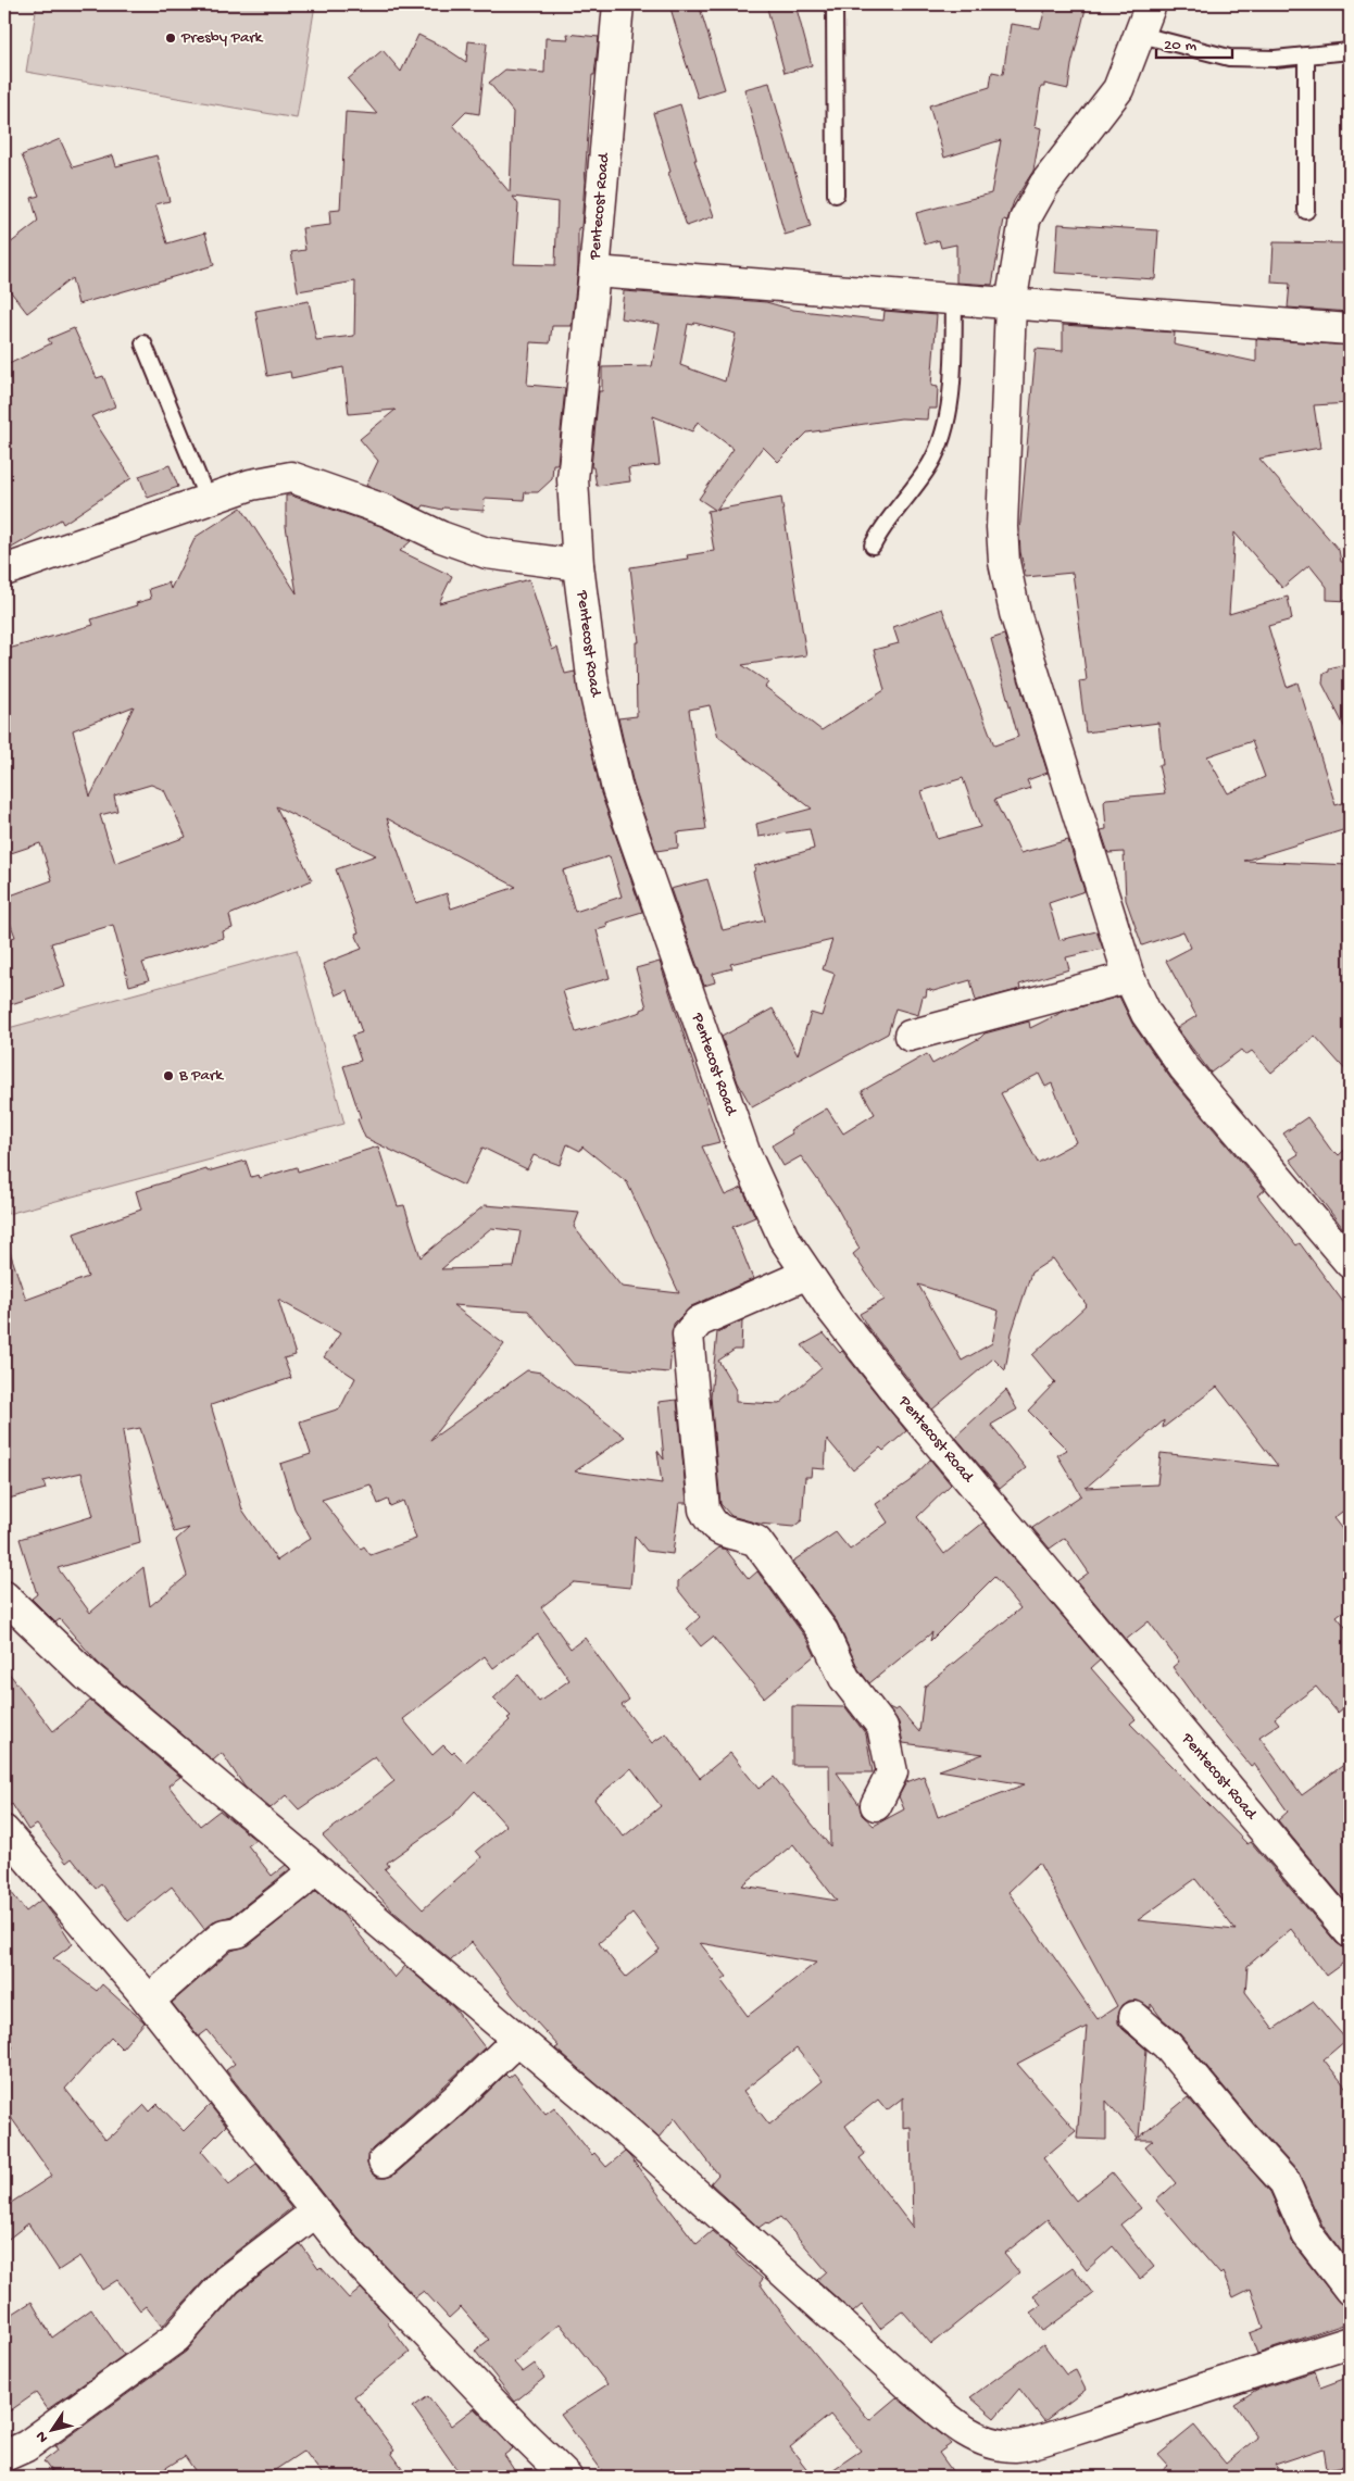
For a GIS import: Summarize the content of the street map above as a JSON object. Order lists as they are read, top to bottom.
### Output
{
  "streets": {
    "street": ["Pentecost Road"]
  },
  "places": ["Presby Park", "B Park"],
  "scale_bar": "20 m",
  "north": "bottom left"
}
